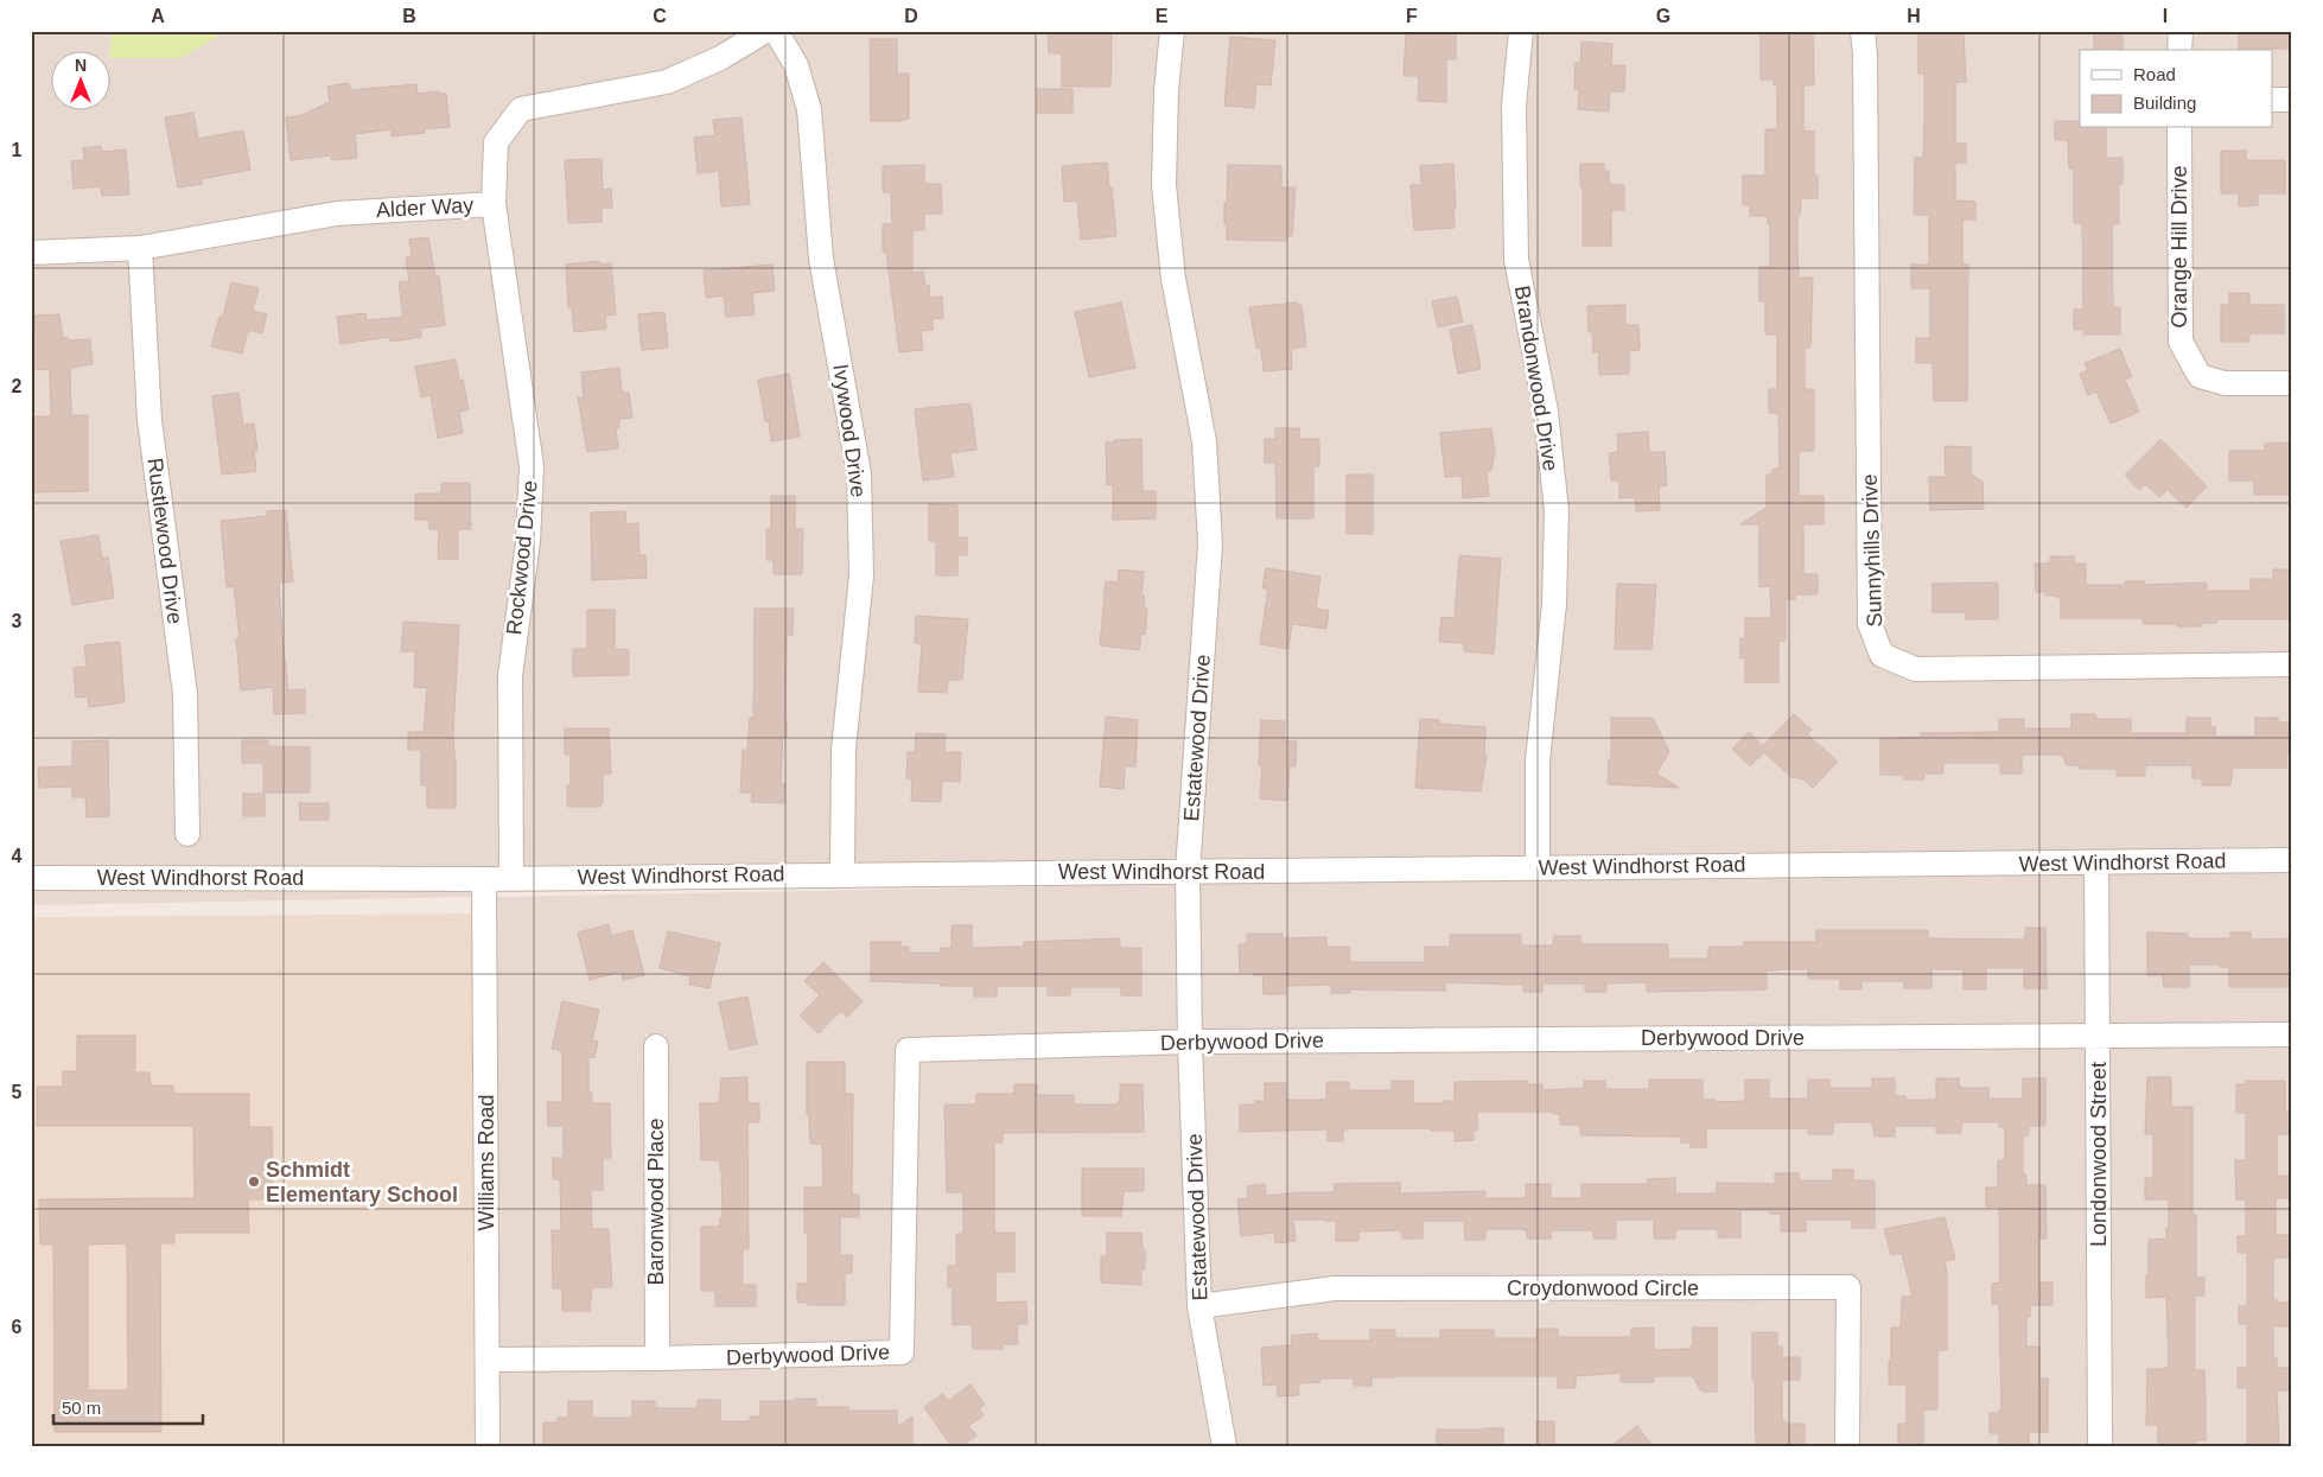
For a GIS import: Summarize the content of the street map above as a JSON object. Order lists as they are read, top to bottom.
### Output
{
  "streets": {
    "street": [
      "Alder Way",
      "Orange Hill Drive",
      "Brandonwood Drive",
      "Ivywood Drive",
      "Rustlewood Drive",
      "Sunnyhills Drive",
      "Rockwood Drive",
      "Estatewood Drive",
      "West Windhorst Road",
      "Derbywood Drive",
      "Londonwood Street",
      "Williams Road",
      "Baronwood Place",
      "Croydonwood Circle"
    ]
  },
  "crossings": [
    ["Alder Way", "Rustlewood Drive"],
    ["Alder Way", "Rockwood Drive"],
    ["Brandonwood Drive", "West Windhorst Road"],
    ["Ivywood Drive", "West Windhorst Road"],
    ["Rockwood Drive", "West Windhorst Road"],
    ["Estatewood Drive", "West Windhorst Road"],
    ["Estatewood Drive", "Derbywood Drive"],
    ["Estatewood Drive", "Croydonwood Circle"],
    ["West Windhorst Road", "Londonwood Street"],
    ["West Windhorst Road", "Williams Road"],
    ["Derbywood Drive", "Londonwood Street"],
    ["Derbywood Drive", "Williams Road"],
    ["Derbywood Drive", "Baronwood Place"]
  ],
  "places": ["Schmidt Elementary School"],
  "legend": ["Road", "Building"],
  "scale_bar": "50 m",
  "north": "top",
  "grid": {
    "columns": [
      "A",
      "B",
      "C",
      "D",
      "E",
      "F",
      "G",
      "H",
      "I"
    ],
    "rows": [
      "1",
      "2",
      "3",
      "4",
      "5",
      "6"
    ]
  }
}
